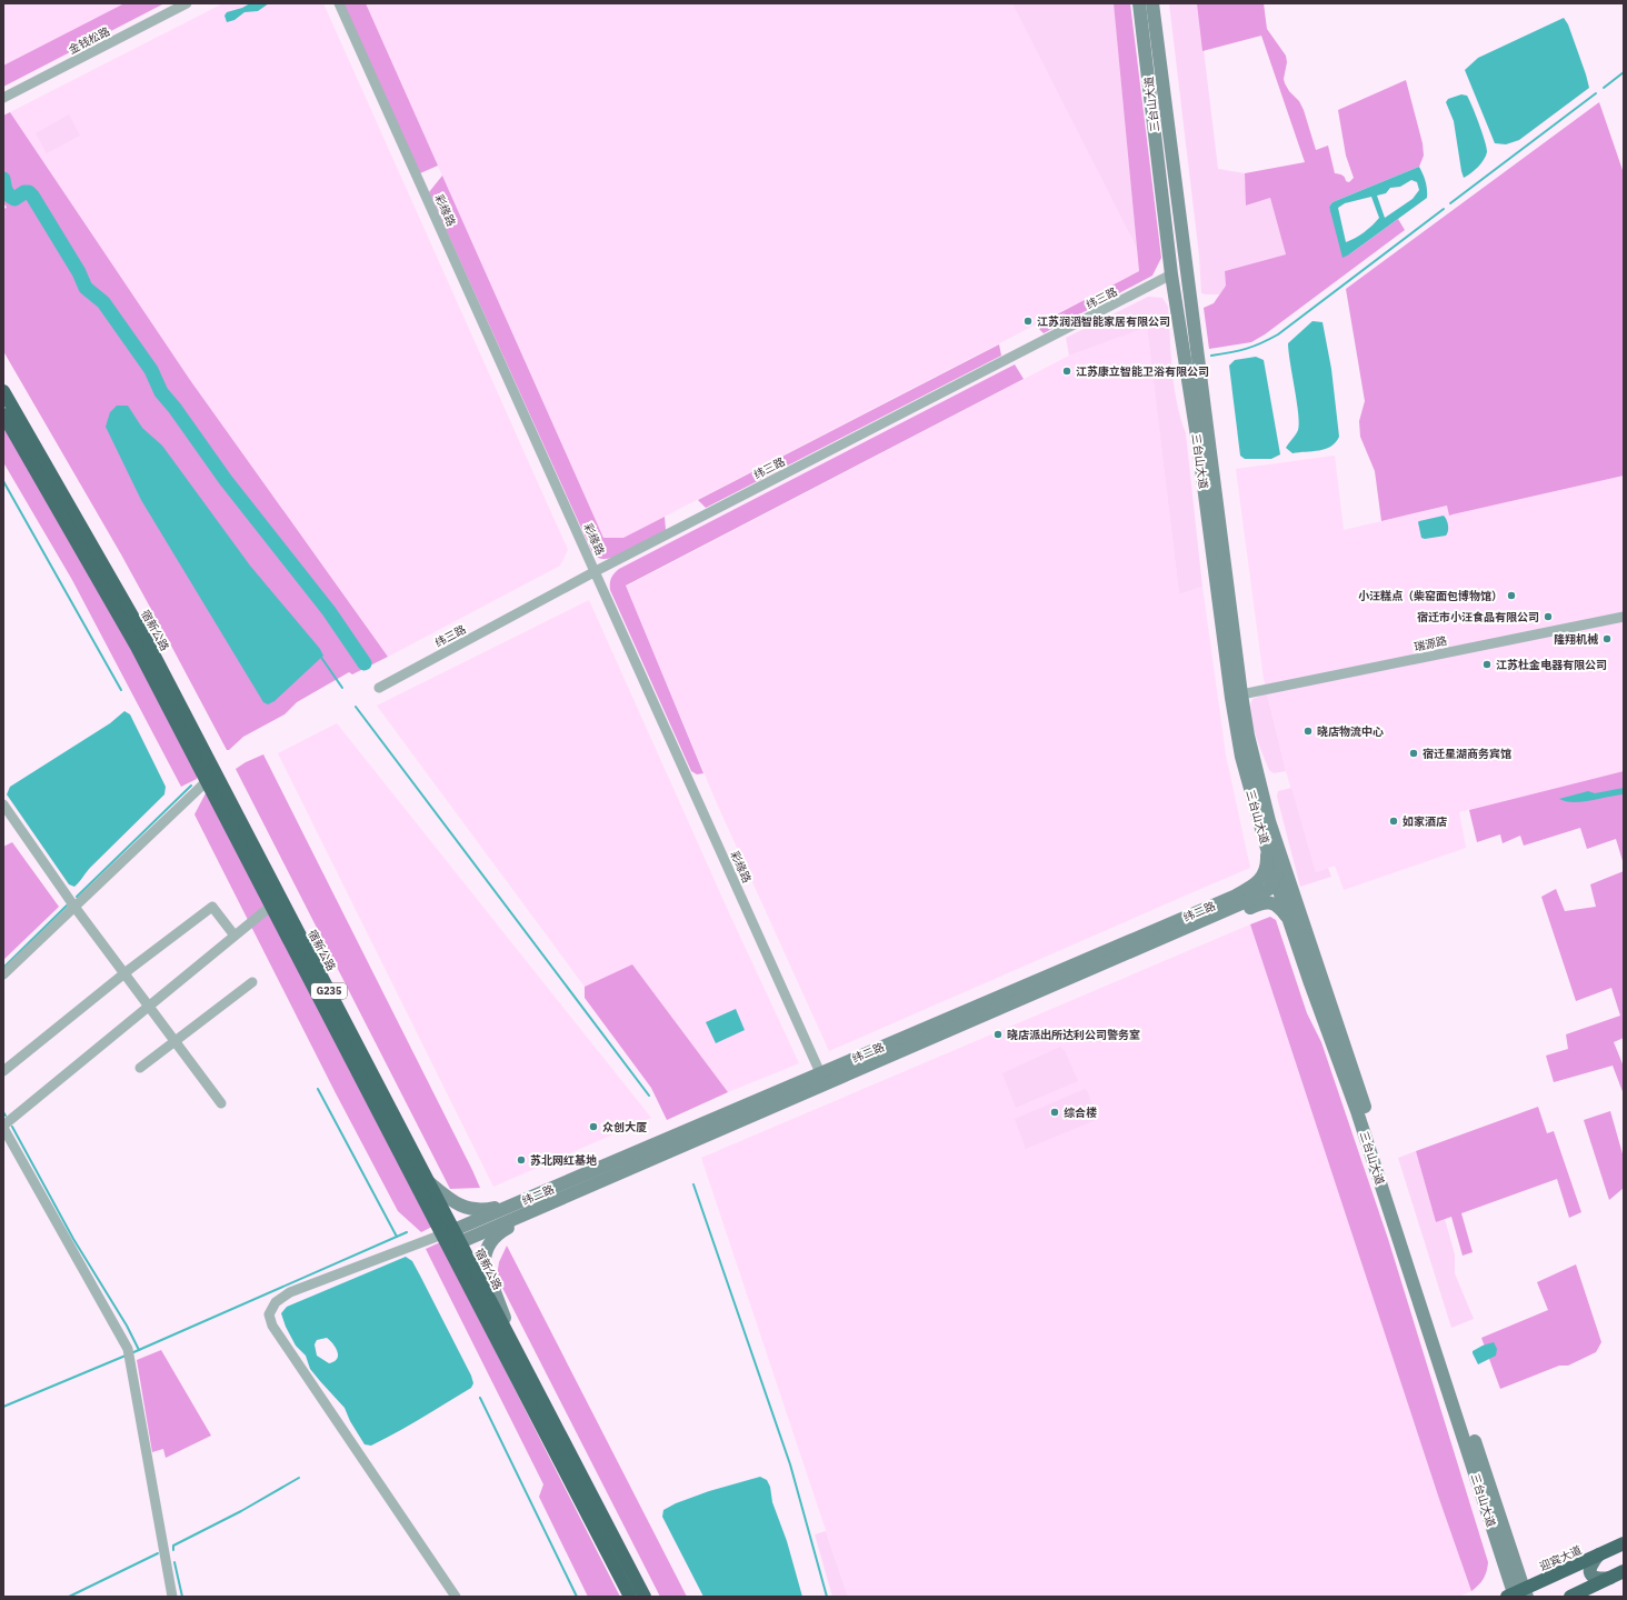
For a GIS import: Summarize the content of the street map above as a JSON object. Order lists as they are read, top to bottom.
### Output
{
  "streets": {
    "highway": ["宿新公路", "G235", "迎宾大道"],
    "main road": ["三台山大道", "纬二路"],
    "street": [
      "金钱松路",
      "彩缘路",
      "纬三路",
      "瑞源路"
    ]
  },
  "crossings": [
    ["三台山大道", "纬三路"],
    ["三台山大道", "瑞源路"],
    ["三台山大道", "纬二路"],
    ["三台山大道", "迎宾大道"],
    ["彩缘路", "纬三路"],
    ["彩缘路", "纬二路"],
    ["宿新公路", "纬二路"]
  ],
  "places": [
    "江苏润滔智能家居有限公司",
    "江苏康立智能卫浴有限公司",
    "小汪糕点（柴窑面包博物馆）",
    "宿迁市小汪食品有限公司",
    "隆翔机械",
    "江苏杜金电器有限公司",
    "晓店物流中心",
    "宿迁星湖商务宾馆",
    "如家酒店",
    "晓店派出所达利公司警务室",
    "综合楼",
    "众创大厦",
    "苏北网红基地"
  ]
}
